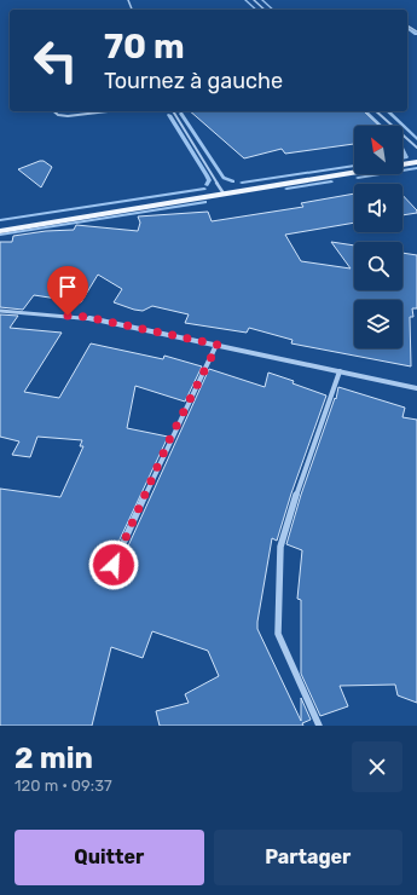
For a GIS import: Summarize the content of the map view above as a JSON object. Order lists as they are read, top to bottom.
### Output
{
  "north": "top left",
  "page": {
    "turn": ["70 m", "Tournez à gauche"],
    "heading": ["2 min", "120 m · 09:37"],
    "buttons": ["Quitter", "Partager"]
  }
}
